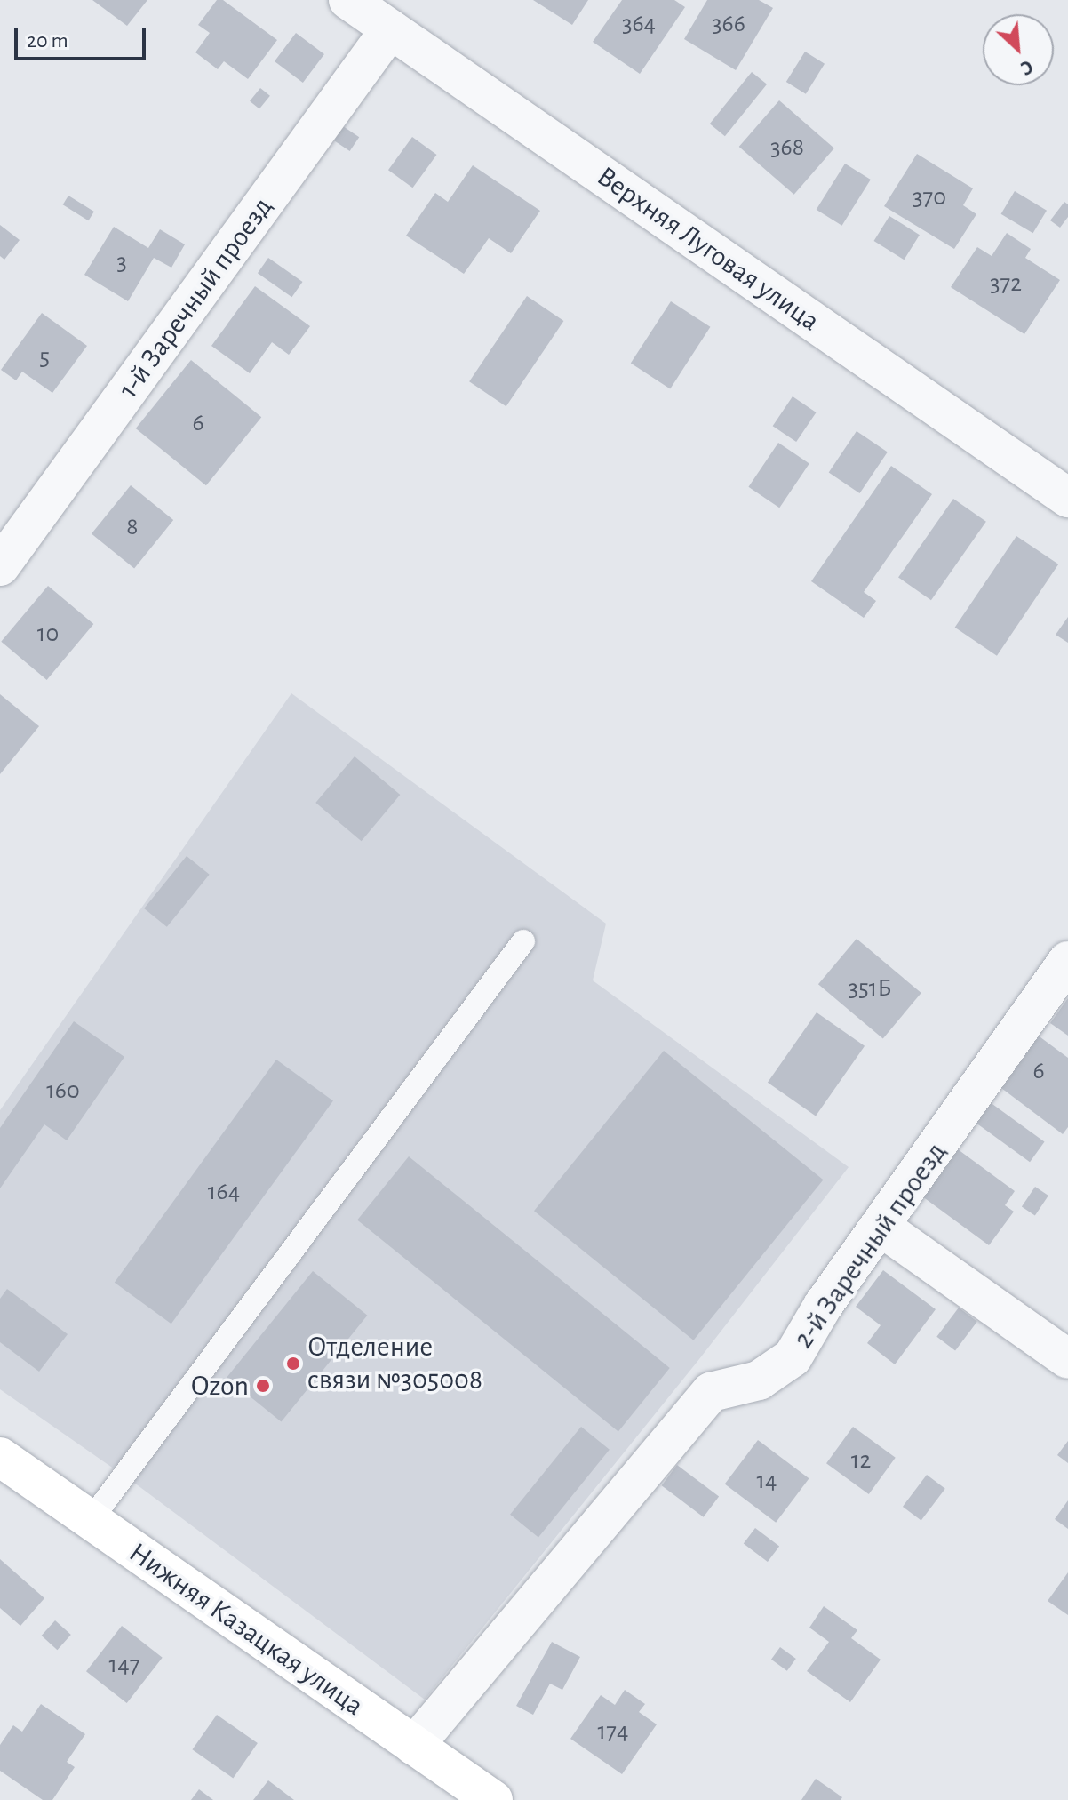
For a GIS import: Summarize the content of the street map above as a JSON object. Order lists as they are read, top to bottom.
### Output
{
  "streets": {
    "street": [
      "Верхняя Луговая улица",
      "1-й Заречный проезд",
      "2-й Заречный проезд",
      "Нижняя Казацкая улица"
    ]
  },
  "crossings": [
    ["Верхняя Луговая улица", "1-й Заречный проезд"],
    ["2-й Заречный проезд", "Нижняя Казацкая улица"]
  ],
  "places": ["Отделение связи №305008", "Ozon"],
  "house_numbers": [
    "364",
    "366",
    "368",
    "370",
    "3",
    "372",
    "5",
    "6",
    "8",
    "10",
    "351Б",
    "6",
    "160",
    "164",
    "12",
    "14",
    "147",
    "174"
  ],
  "scale_bar": "20 m",
  "north": "bottom right"
}
